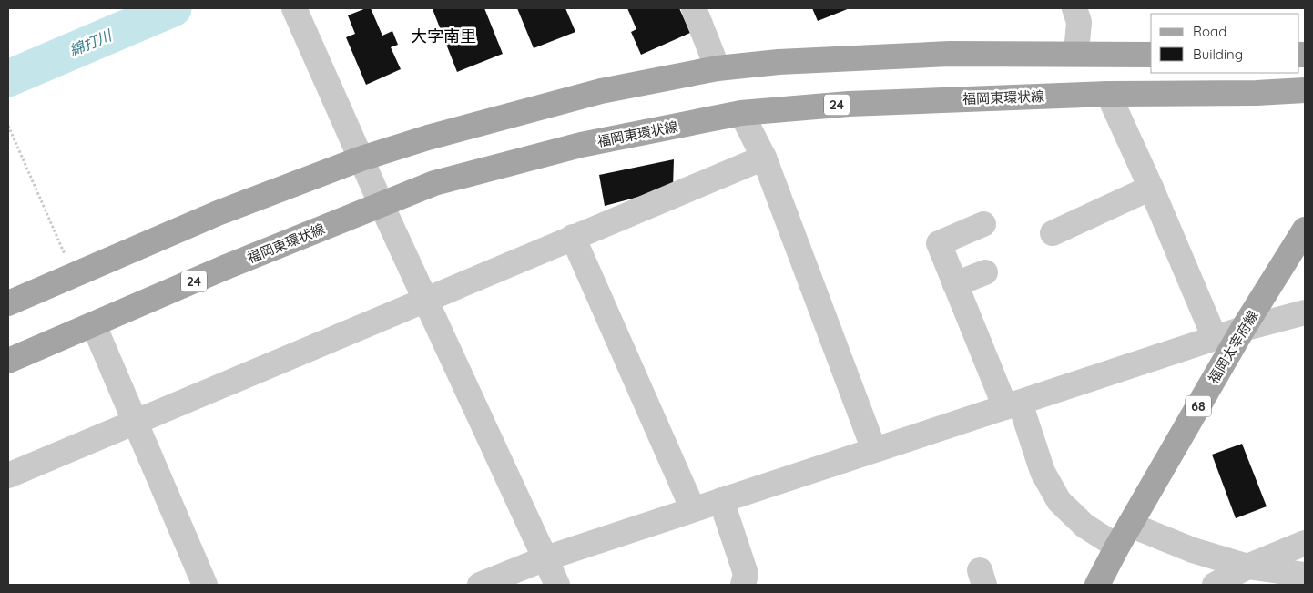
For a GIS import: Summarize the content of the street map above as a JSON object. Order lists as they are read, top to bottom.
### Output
{
  "streets": {
    "main road": [
      "福岡東環状線",
      "24",
      "福岡太宰府線",
      "68"
    ]
  },
  "districts": ["大字南里"],
  "water": ["綿打川"],
  "legend": ["Road", "Building"]
}
